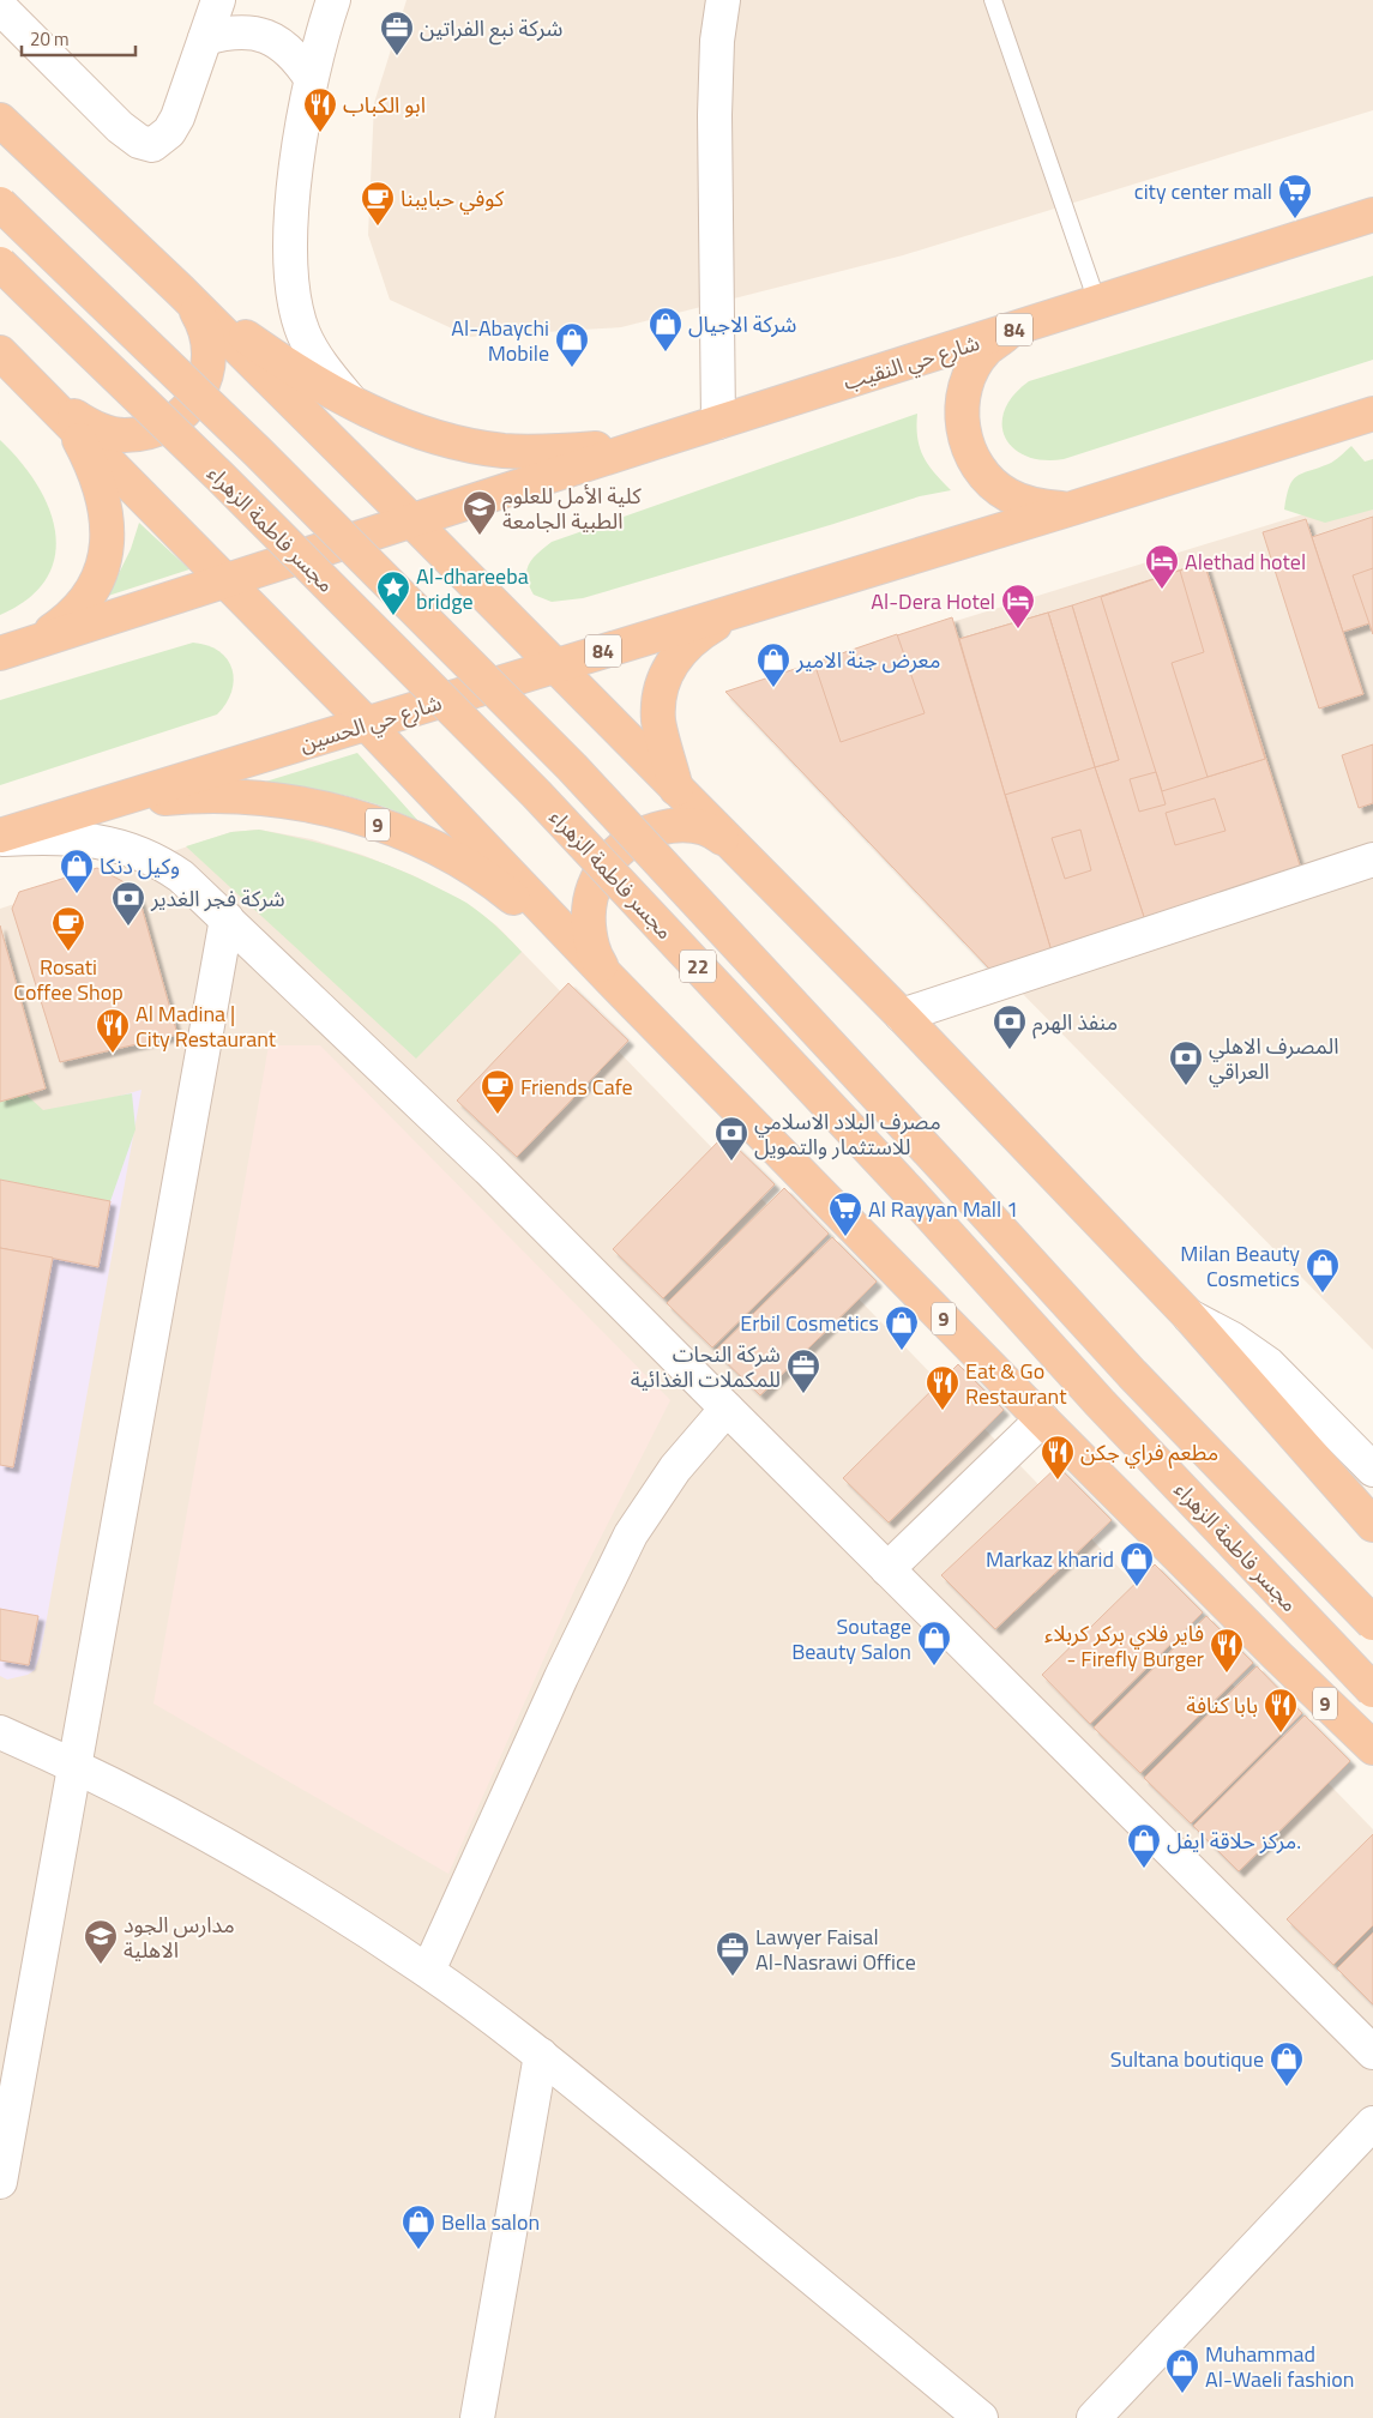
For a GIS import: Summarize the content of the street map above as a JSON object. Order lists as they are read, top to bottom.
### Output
{
  "streets": {
    "highway": [
      "84",
      "شارع حي النقيب",
      "مجسر فاطمة الزهراء",
      "شارع حي الحسين",
      "9",
      "22"
    ]
  },
  "crossings": [
    ["84", "شارع حي النقيب"],
    ["84", "شارع حي الحسين"],
    ["شارع حي الحسين", "9"]
  ],
  "places": {
    "office": ["شركة نبع الفراتين", "شركة النحات للمكملات الغذائية", "Lawyer Faisal Al-Nasrawi Office"],
    "restaurant": [
      "ابو الكباب",
      "Al Madina | City Restaurant",
      "Eat & Go Restaurant",
      "مطعم فراي جكن",
      "فاير فلاي بركر كربلاء - Firefly Burger",
      "بابا كنافة"
    ],
    "supermarket": ["city center mall", "Al Rayyan Mall 1"],
    "cafe": ["كوفي حبايبنا", "Rosati Coffee Shop", "Friends Cafe"],
    "shop": [
      "شركة الاجيال",
      "Al-Abaychi Mobile",
      "معرض جنة الامير",
      "وكيل دنكا",
      "Milan Beauty Cosmetics",
      "Erbil Cosmetics",
      "Markaz kharid",
      "Soutage Beauty Salon",
      "مركز حلاقة ايفل.",
      "Sultana boutique",
      "Bella salon",
      "Muhammad Al-Waeli fashion"
    ],
    "school or university": ["كلية الأمل للعلوم الطبية الجامعة", "مدارس الجود الاهلية"],
    "hotel": ["Alethad hotel", "Al-Dera Hotel"],
    "place": ["Al-dhareeba bridge"],
    "bank": [
      "شركة فجر الغدير",
      "منفذ الهرم",
      "المصرف الاهلي العراقي",
      "مصرف البلاد الاسلامي للاستثمار والتمويل"
    ]
  },
  "scale_bar": "20 m"
}
